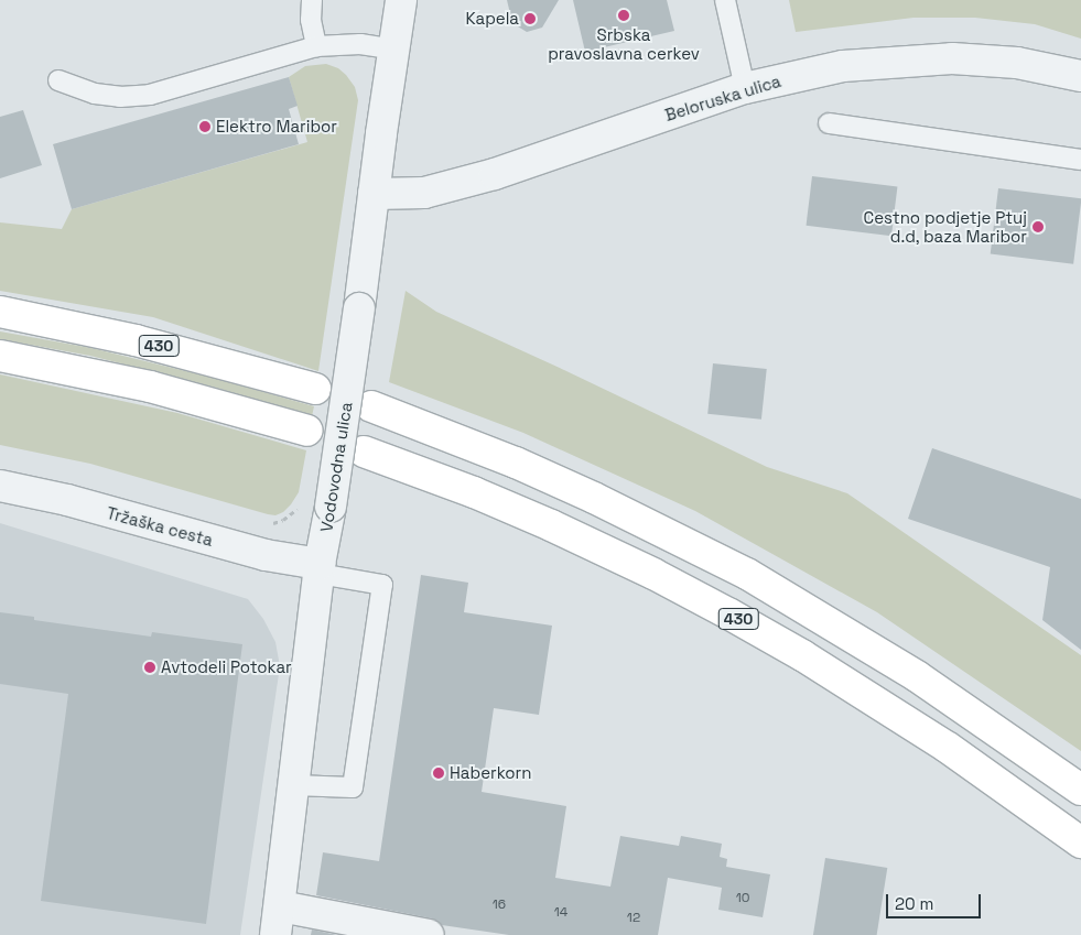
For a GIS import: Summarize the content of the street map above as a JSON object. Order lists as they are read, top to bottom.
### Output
{
  "streets": {
    "highway": ["430"],
    "street": ["Beloruska ulica", "Vodovodna ulica", "Tržaška cesta"]
  },
  "crossings": [
    ["Beloruska ulica", "Vodovodna ulica"],
    ["Vodovodna ulica", "Tržaška cesta"]
  ],
  "places": [
    "Srbska pravoslavna cerkev",
    "Kapela",
    "Elektro Maribor",
    "Cestno podjetje Ptuj d.d, baza Maribor",
    "Avtodeli Potokar",
    "Haberkorn"
  ],
  "house_numbers": [
    "10",
    "16",
    "14",
    "12"
  ],
  "scale_bar": "20 m"
}
